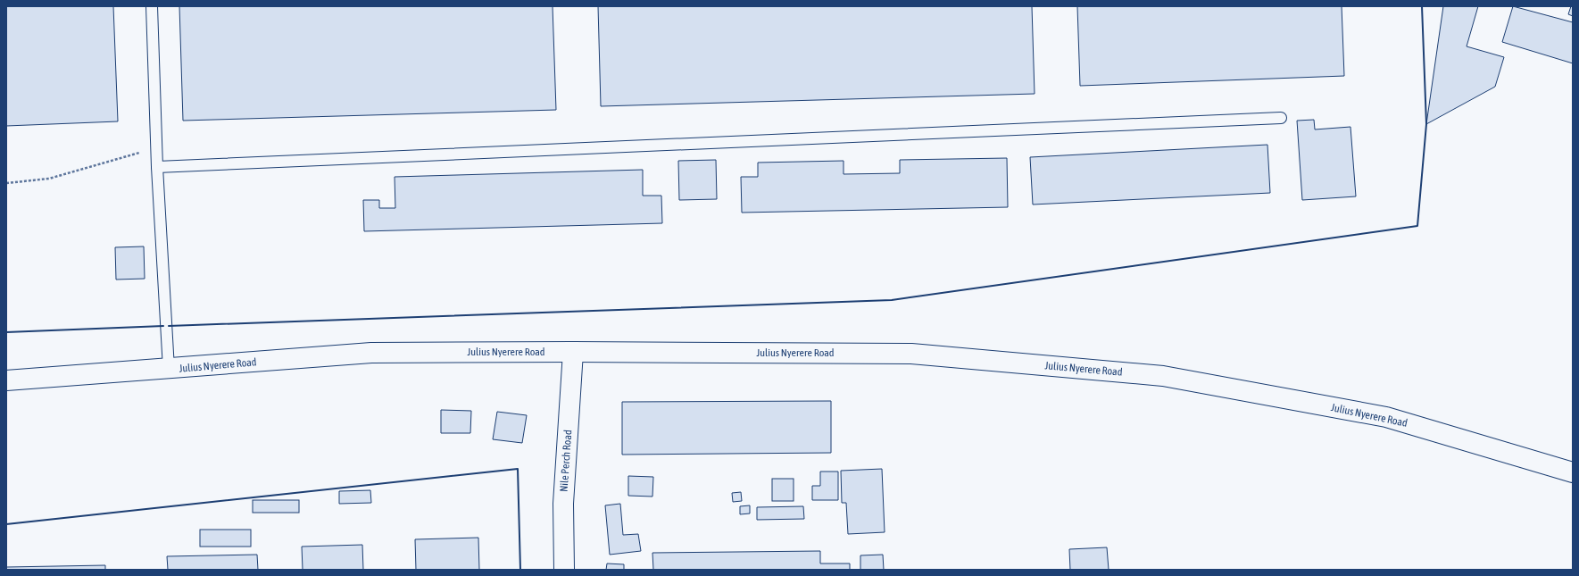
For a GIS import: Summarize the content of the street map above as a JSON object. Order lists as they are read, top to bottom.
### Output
{
  "streets": {
    "main road": ["Julius Nyerere Road", "Nile Perch Road"]
  },
  "crossings": [
    ["Julius Nyerere Road", "Nile Perch Road"]
  ]
}
